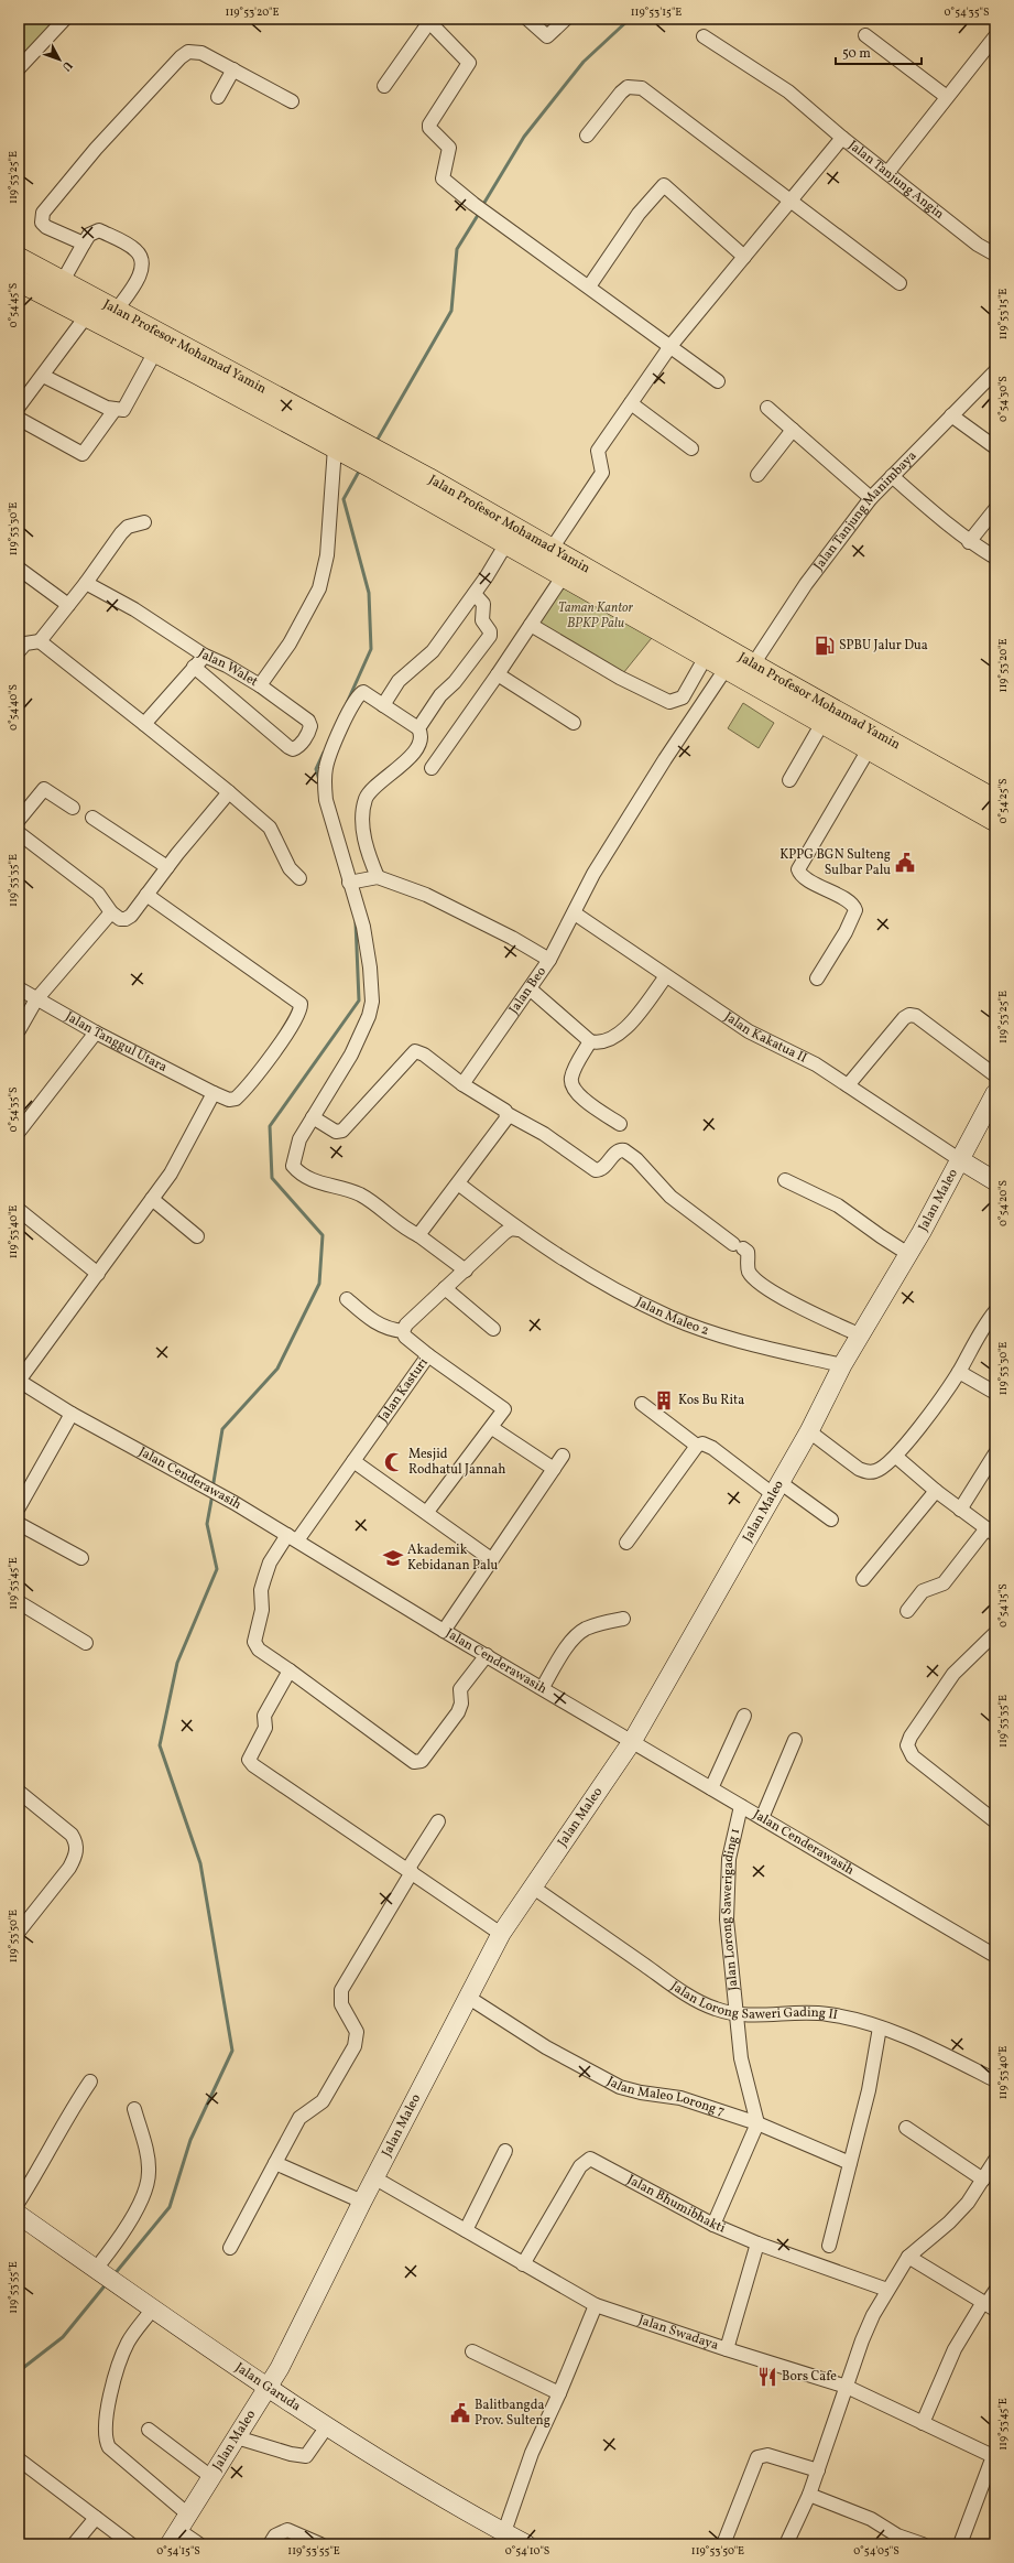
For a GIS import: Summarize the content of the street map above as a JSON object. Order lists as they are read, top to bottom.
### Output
{
  "streets": {
    "main road": ["Jalan Profesor Mohamad Yamin"],
    "street": [
      "Jalan Tanjung Angin",
      "Jalan Tanjung Manimbaya",
      "Jalan Walet",
      "Jalan Beo",
      "Jalan Kakatua II",
      "Jalan Tanggul Utara",
      "Jalan Maleo",
      "Jalan Maleo 2",
      "Jalan Kasturi",
      "Jalan Cenderawasih",
      "Jalan Lorong Sawerigading 1",
      "Jalan Lorong Saweri Gading II",
      "Jalan Maleo Lorong 7",
      "Jalan Bhumibhakti",
      "Jalan Swadaya",
      "Jalan Garuda"
    ]
  },
  "crossings": [
    ["Jalan Tanjung Angin", "Jalan Profesor Mohamad Yamin"],
    ["Jalan Profesor Mohamad Yamin", "Jalan Tanjung Manimbaya"],
    ["Jalan Profesor Mohamad Yamin", "Jalan Walet"],
    ["Jalan Profesor Mohamad Yamin", "Jalan Beo"],
    ["Jalan Beo", "Jalan Kakatua II"],
    ["Jalan Kakatua II", "Jalan Maleo"],
    ["Jalan Maleo", "Jalan Maleo 2"],
    ["Jalan Maleo", "Jalan Cenderawasih"],
    ["Jalan Maleo", "Jalan Lorong Saweri Gading II"],
    ["Jalan Maleo", "Jalan Maleo Lorong 7"],
    ["Jalan Maleo", "Jalan Swadaya"],
    ["Jalan Maleo", "Jalan Garuda"],
    ["Jalan Kasturi", "Jalan Cenderawasih"],
    ["Jalan Cenderawasih", "Jalan Lorong Sawerigading 1"],
    ["Jalan Lorong Sawerigading 1", "Jalan Lorong Saweri Gading II"],
    ["Jalan Lorong Sawerigading 1", "Jalan Maleo Lorong 7"],
    ["Jalan Bhumibhakti", "Jalan Swadaya"]
  ],
  "parks": ["Taman Kantor BPKP Palu"],
  "places": {
    "fuel station": ["SPBU Jalur Dua"],
    "public building": ["KPPG BGN Sulteng Sulbar Palu", "Balitbangda Prov. Sulteng"],
    "building": ["Kos Bu Rita"],
    "mosque": ["Mesjid Rodhatul Jannah"],
    "school or university": ["Akademik Kebidanan Palu"],
    "restaurant": ["Bors Cafe"]
  },
  "scale_bar": "50 m",
  "north": "bottom right",
  "coordinates": [
    "119°53'20\"E",
    "119°53'15\"E",
    "0°54'35\"S",
    "119°53'25\"E",
    "0°54'45\"S",
    "0°54'30\"S",
    "119°53'30\"E",
    "0°54'40\"S",
    "0°54'25\"S",
    "119°53'35\"E",
    "0°54'20\"S",
    "119°53'40\"E",
    "119°53'45\"E",
    "0°54'15\"S",
    "119°53'50\"E",
    "119°53'55\"E",
    "0°54'10\"S",
    "0°54'05\"S"
  ]
}
